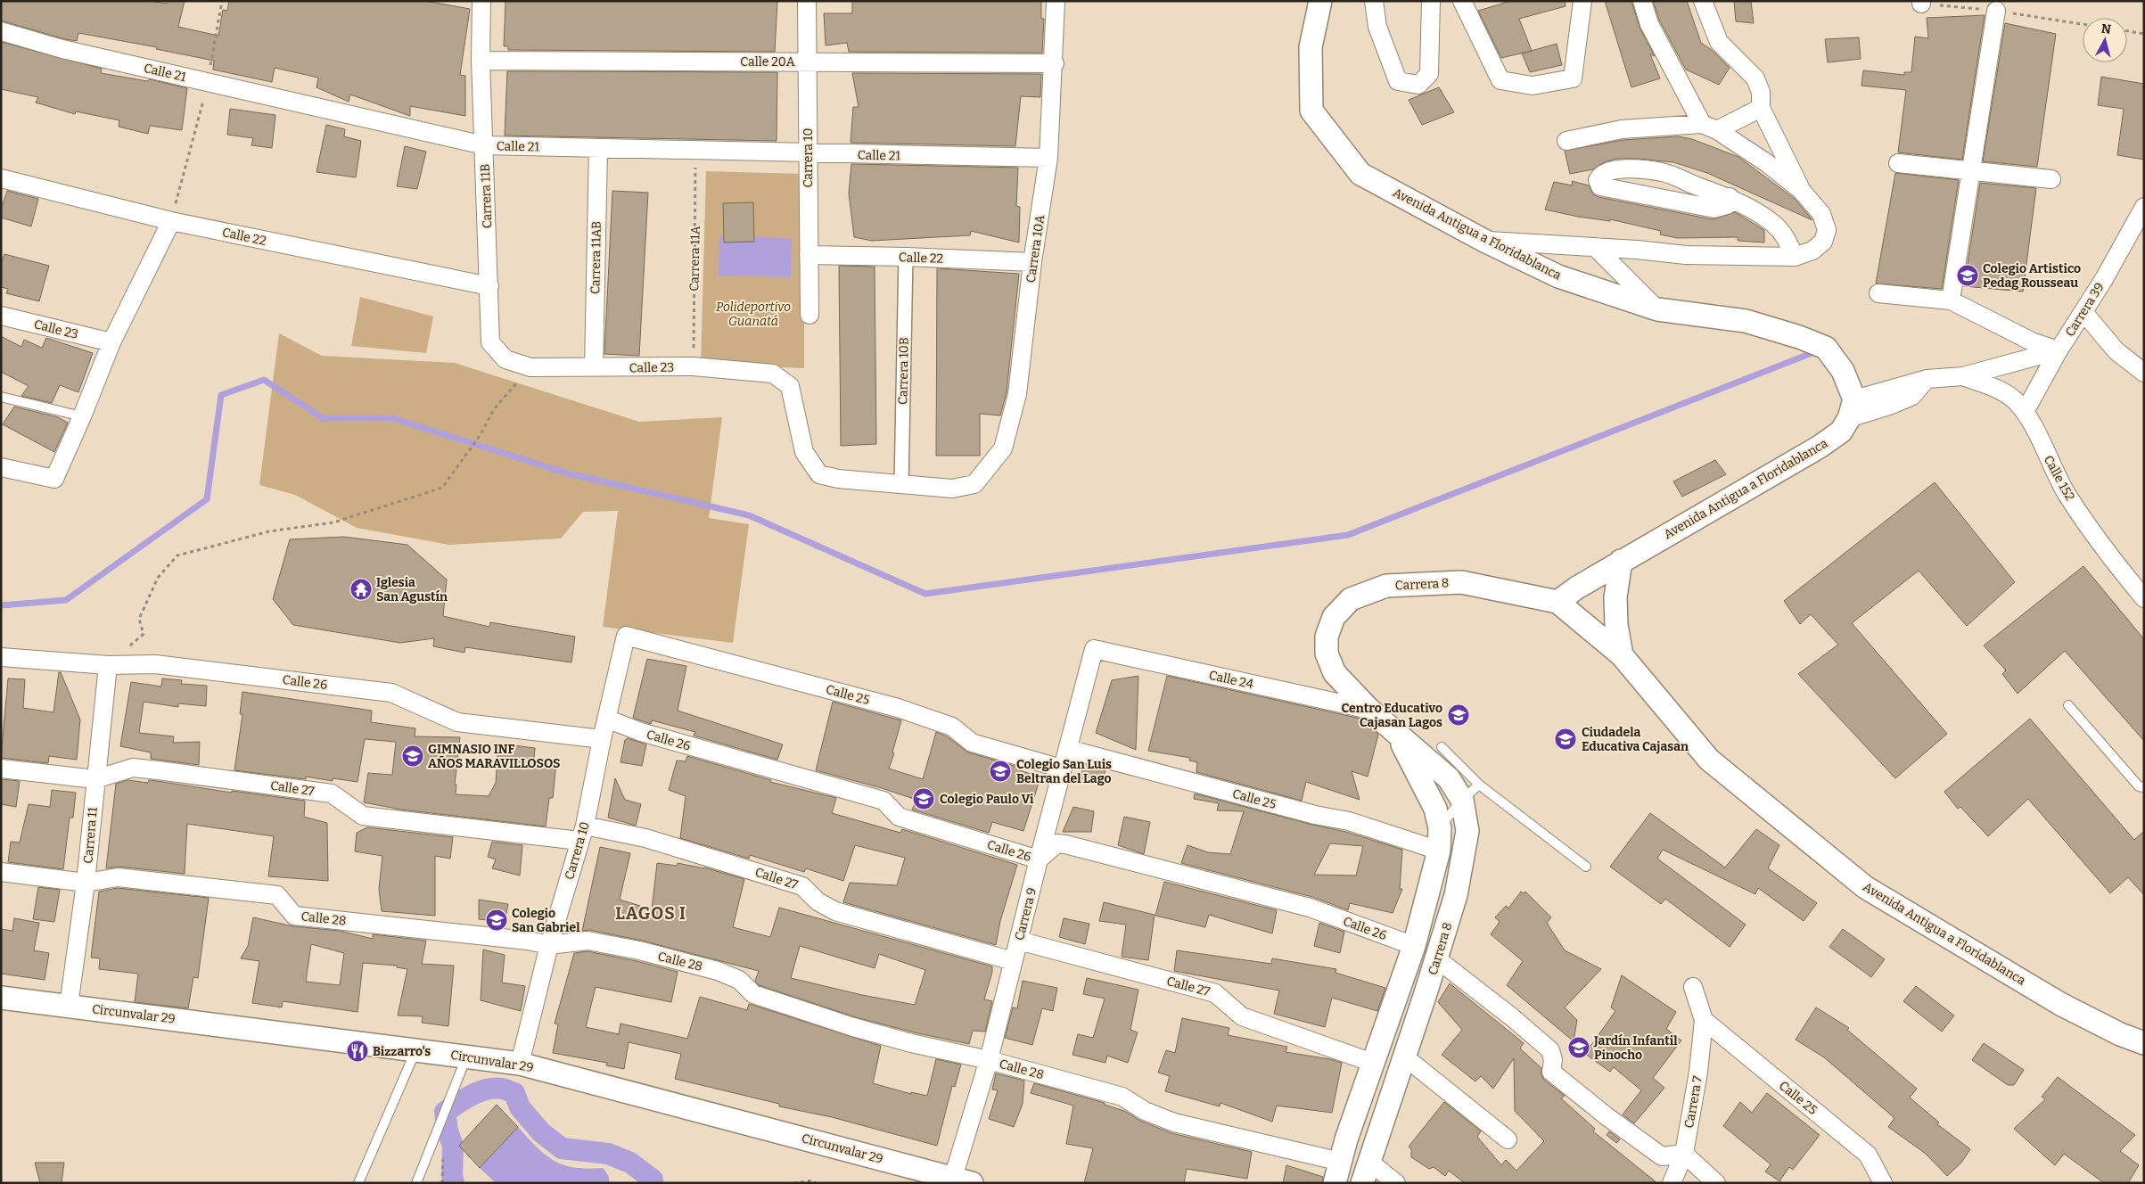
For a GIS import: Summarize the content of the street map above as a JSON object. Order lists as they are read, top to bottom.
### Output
{
  "streets": {
    "street": [
      "Calle 20A",
      "Calle 21",
      "Carrera 10",
      "Carrera 11B",
      "Avenida Antigua a Floridablanca",
      "Calle 22",
      "Carrera 10A",
      "Carrera 11AB",
      "Carrera 39",
      "Calle 23",
      "Carrera 10B",
      "Calle 152",
      "Carrera 8",
      "Calle 24",
      "Calle 26",
      "Calle 25",
      "Calle 27",
      "Carrera 11",
      "Carrera 9",
      "Calle 28",
      "Circunvalar 29",
      "Carrera 7"
    ],
    "path": ["Carrera 11A"]
  },
  "crossings": [
    ["Calle 20A", "Carrera 10"],
    ["Calle 20A", "Carrera 11B"],
    ["Calle 20A", "Carrera 10A"],
    ["Calle 21", "Carrera 10"],
    ["Calle 21", "Carrera 11B"],
    ["Calle 21", "Carrera 10A"],
    ["Calle 21", "Carrera 11AB"],
    ["Calle 21", "Carrera 11A"],
    ["Carrera 10", "Calle 22"],
    ["Carrera 10", "Calle 26"],
    ["Carrera 10", "Calle 25"],
    ["Carrera 10", "Calle 27"],
    ["Carrera 10", "Calle 28"],
    ["Carrera 10", "Circunvalar 29"],
    ["Carrera 11B", "Calle 22"],
    ["Carrera 11B", "Calle 23"],
    ["Avenida Antigua a Floridablanca", "Carrera 8"],
    ["Calle 22", "Carrera 10A"],
    ["Calle 22", "Carrera 10B"],
    ["Carrera 10A", "Calle 23"],
    ["Carrera 10A", "Carrera 10B"],
    ["Carrera 11AB", "Calle 23"],
    ["Carrera 11A", "Calle 23"],
    ["Carrera 39", "Calle 152"],
    ["Calle 23", "Carrera 10B"],
    ["Carrera 8", "Calle 24"],
    ["Carrera 8", "Calle 26"],
    ["Carrera 8", "Calle 25"],
    ["Carrera 8", "Calle 27"],
    ["Carrera 8", "Calle 28"],
    ["Calle 24", "Carrera 9"],
    ["Calle 26", "Carrera 11"],
    ["Calle 26", "Carrera 9"],
    ["Calle 25", "Carrera 9"],
    ["Calle 25", "Carrera 7"],
    ["Calle 27", "Carrera 11"],
    ["Calle 27", "Carrera 9"],
    ["Carrera 11", "Calle 28"],
    ["Carrera 11", "Circunvalar 29"],
    ["Carrera 9", "Calle 28"],
    ["Carrera 9", "Circunvalar 29"]
  ],
  "districts": ["LAGOS I"],
  "parks": ["Polideportivo Guanatá"],
  "places": {
    "school or university": [
      "Colegio Artistico Pedag Rousseau",
      "Centro Educativo Cajasan Lagos",
      "Ciudadela Educativa Cajasan",
      "GIMNASIO INF AÑOS MARAVILLOSOS",
      "Colegio San Luis Beltran del Lago",
      "Colegio Paulo Vi",
      "Colegio San Gabriel",
      "Jardín Infantil Pinocho"
    ],
    "temple": ["Iglesia San Agustín"],
    "restaurant": ["Bizzarro's"]
  },
  "north": "top"
}
